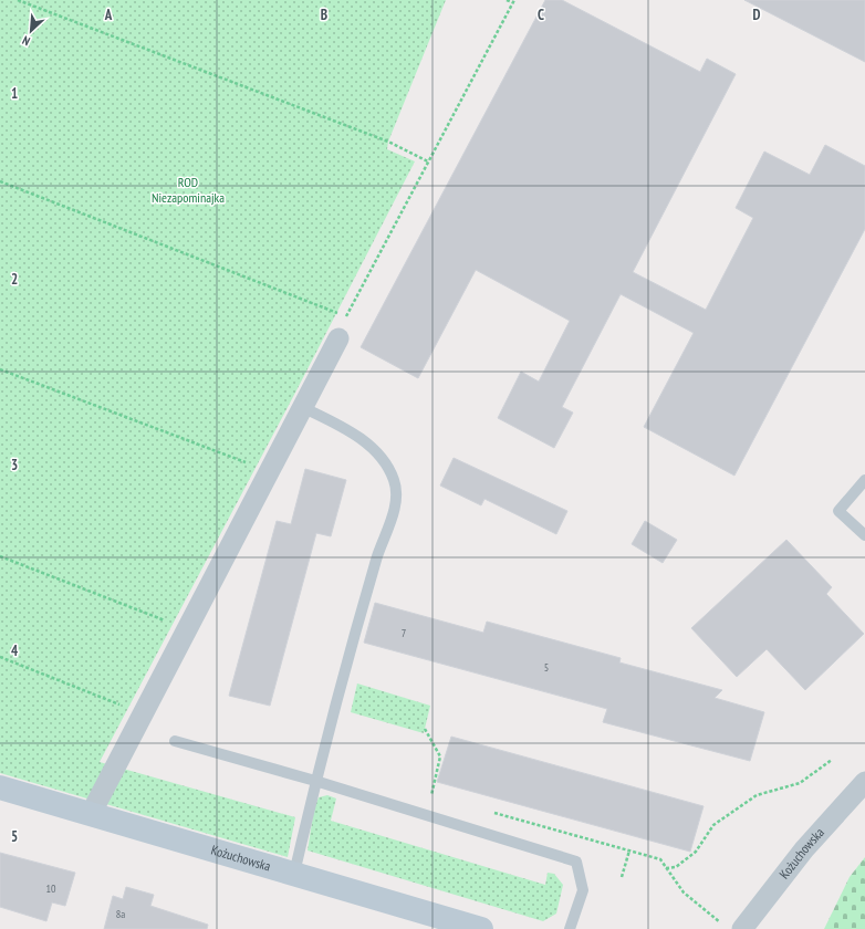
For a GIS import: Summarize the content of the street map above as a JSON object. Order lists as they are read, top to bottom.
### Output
{
  "streets": {
    "main road": ["Kożuchowska"]
  },
  "parks": ["ROD Niezapominajka"],
  "house_numbers": [
    "7",
    "5",
    "10",
    "8a"
  ],
  "north": "bottom left",
  "grid": {
    "columns": [
      "A",
      "B",
      "C",
      "D"
    ],
    "rows": [
      "1",
      "2",
      "3",
      "4",
      "5"
    ]
  }
}
